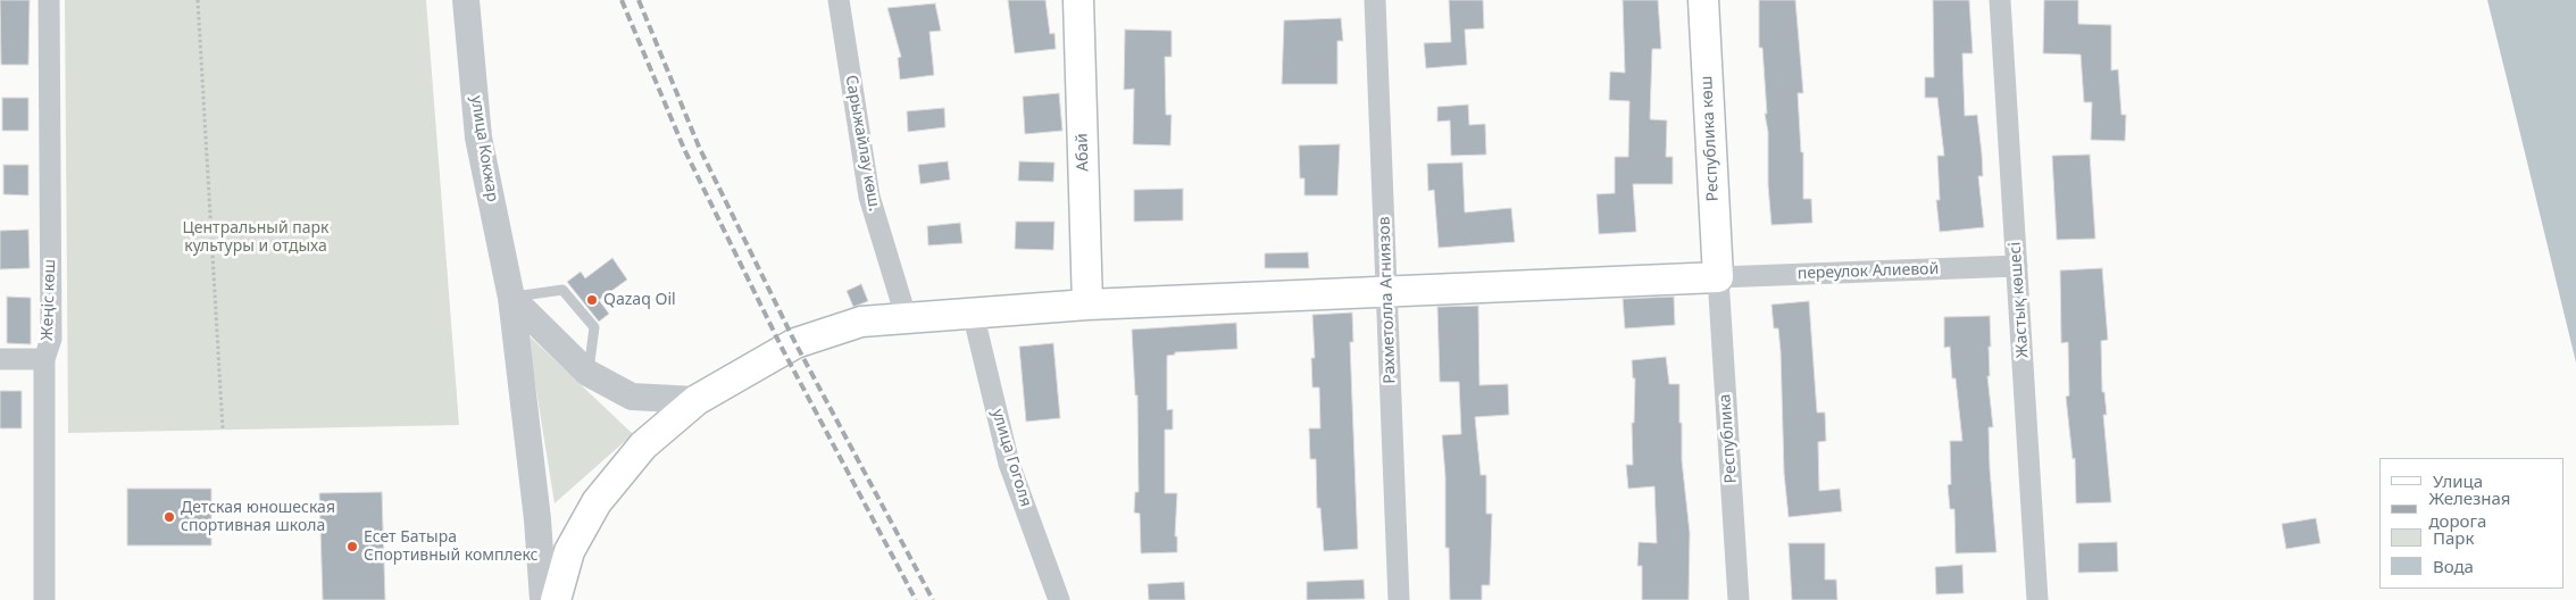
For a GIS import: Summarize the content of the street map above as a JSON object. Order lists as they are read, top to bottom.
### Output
{
  "streets": {
    "main road": ["Республика көш", "Абай"],
    "street": [
      "Сарыжайлау көш.",
      "улица Кокжар",
      "переулок Алиевой",
      "Жеңіс көш",
      "Рахметолла Агниязов",
      "Жастық көшесі",
      "Республика",
      "улица Гоголя"
    ]
  },
  "crossings": [
    ["Республика көш", "переулок Алиевой"],
    ["Республика көш", "Республика"],
    ["переулок Алиевой", "Жастық көшесі"],
    ["переулок Алиевой", "Республика"]
  ],
  "parks": ["Центральный парк культуры и отдыха"],
  "places": ["Qazaq Oil", "Детская юношеская спортивная школа", "Есет Батыра Спортивный комплекс"],
  "legend": [
    "Улица",
    "Железная дорога",
    "Парк",
    "Вода"
  ]
}
